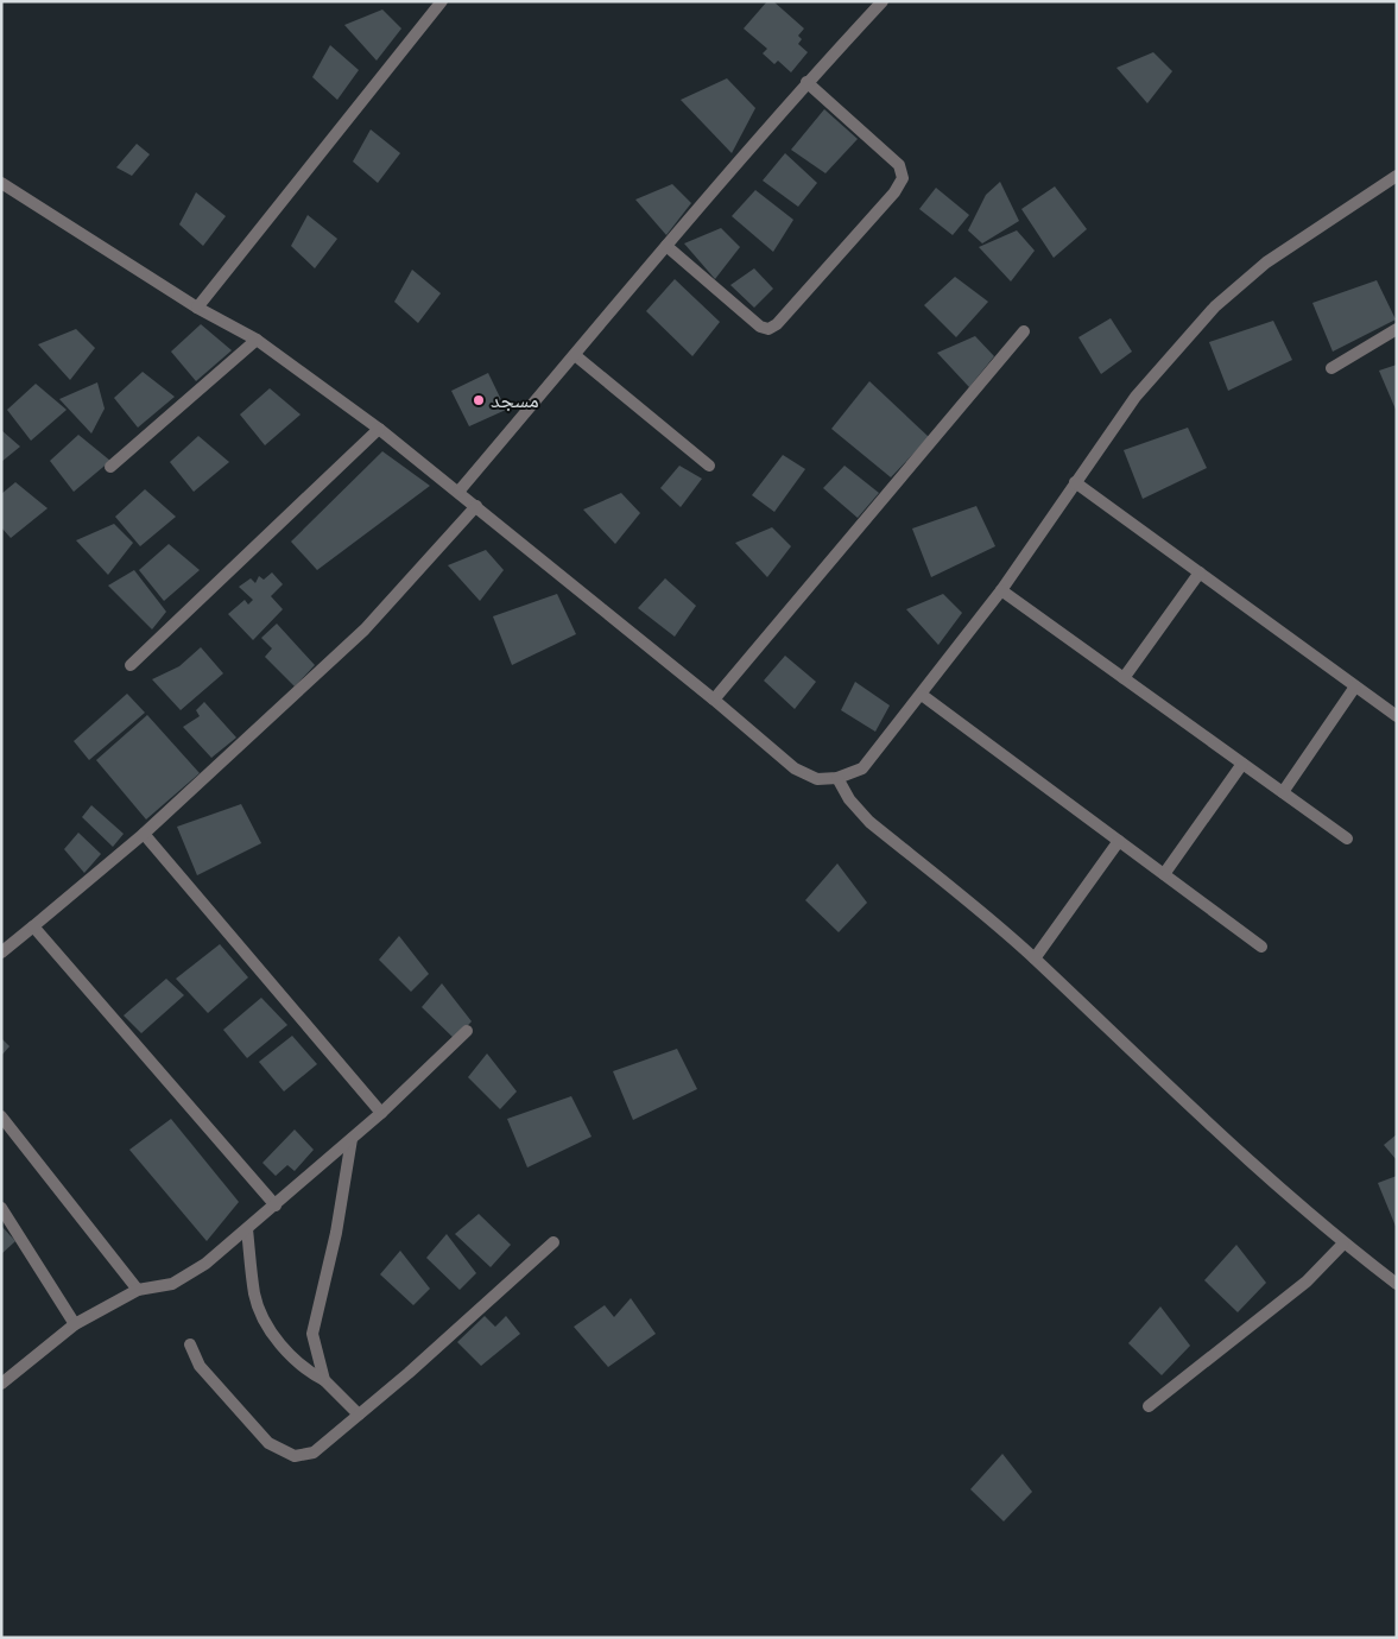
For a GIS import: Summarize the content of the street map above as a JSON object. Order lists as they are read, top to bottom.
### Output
{
  "places": ["مسجد"]
}
